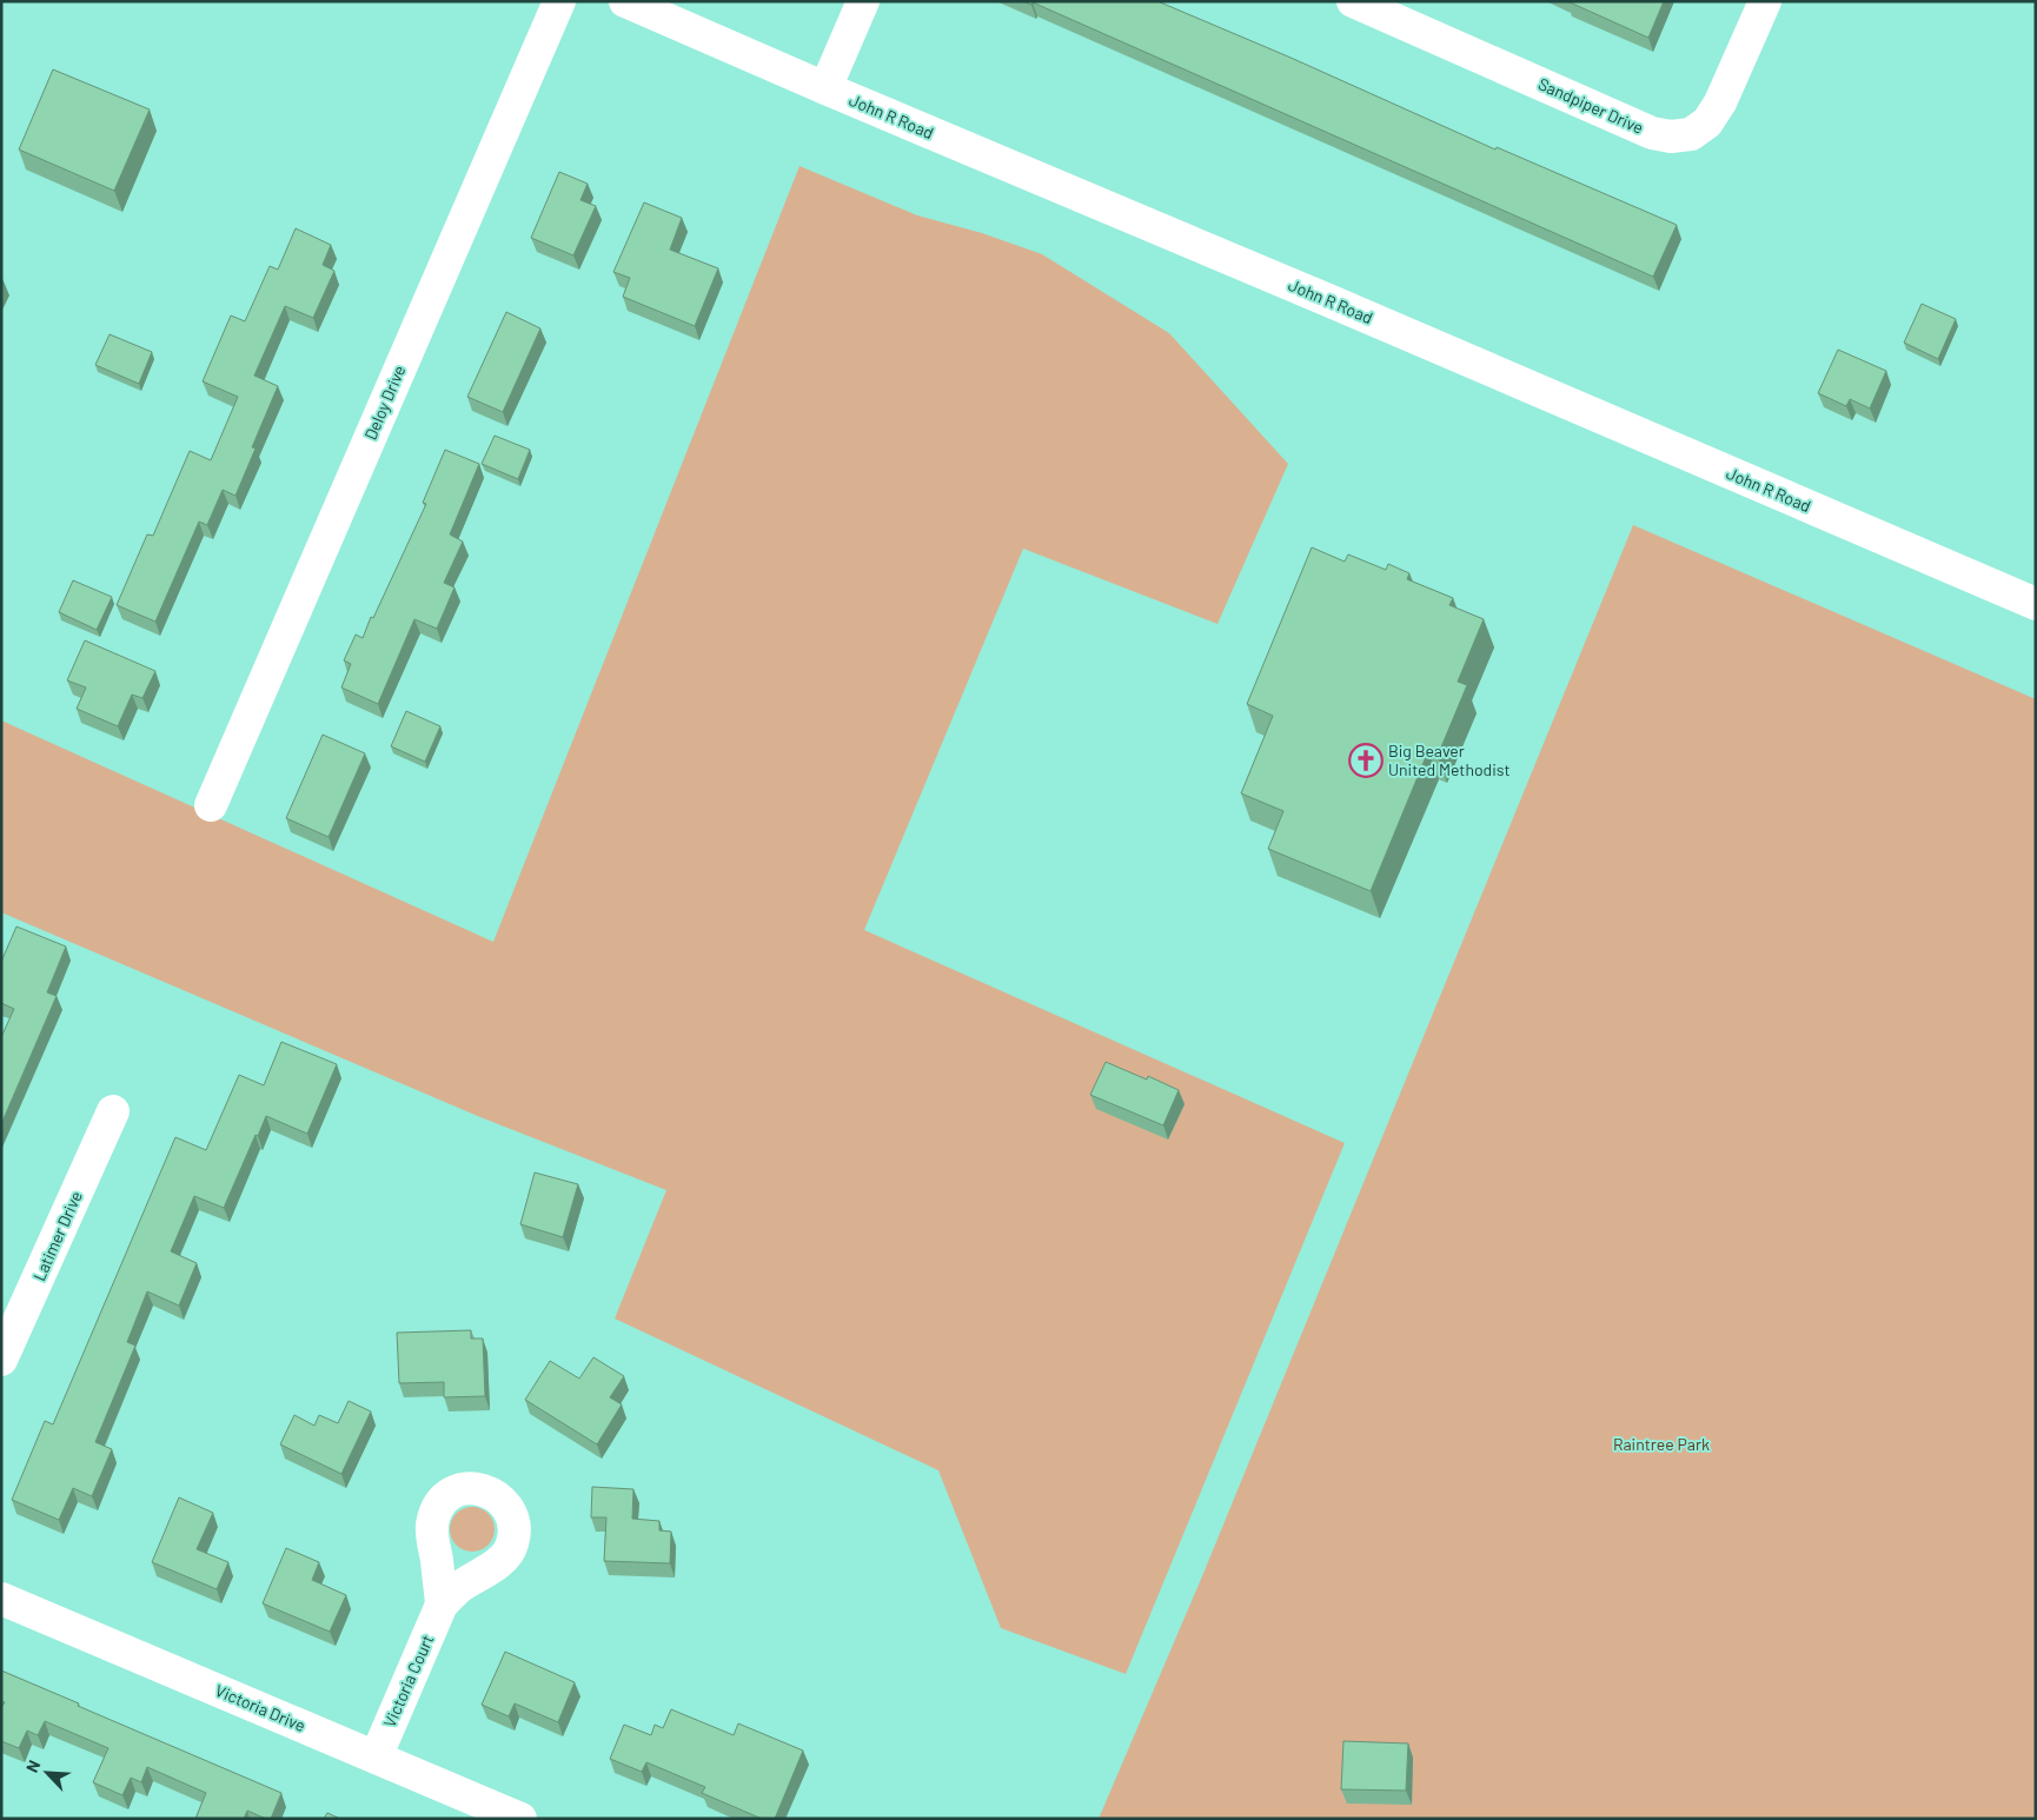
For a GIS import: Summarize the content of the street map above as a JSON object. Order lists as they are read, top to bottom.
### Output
{
  "streets": {
    "street": [
      "Sandpiper Drive",
      "John R Road",
      "Deloy Drive",
      "Latimer Drive",
      "Victoria Court",
      "Victoria Drive"
    ]
  },
  "crossings": [
    ["Victoria Court", "Victoria Drive"]
  ],
  "parks": ["Raintree Park"],
  "places": {
    "church": ["Big Beaver United Methodist"]
  },
  "north": "top left"
}
